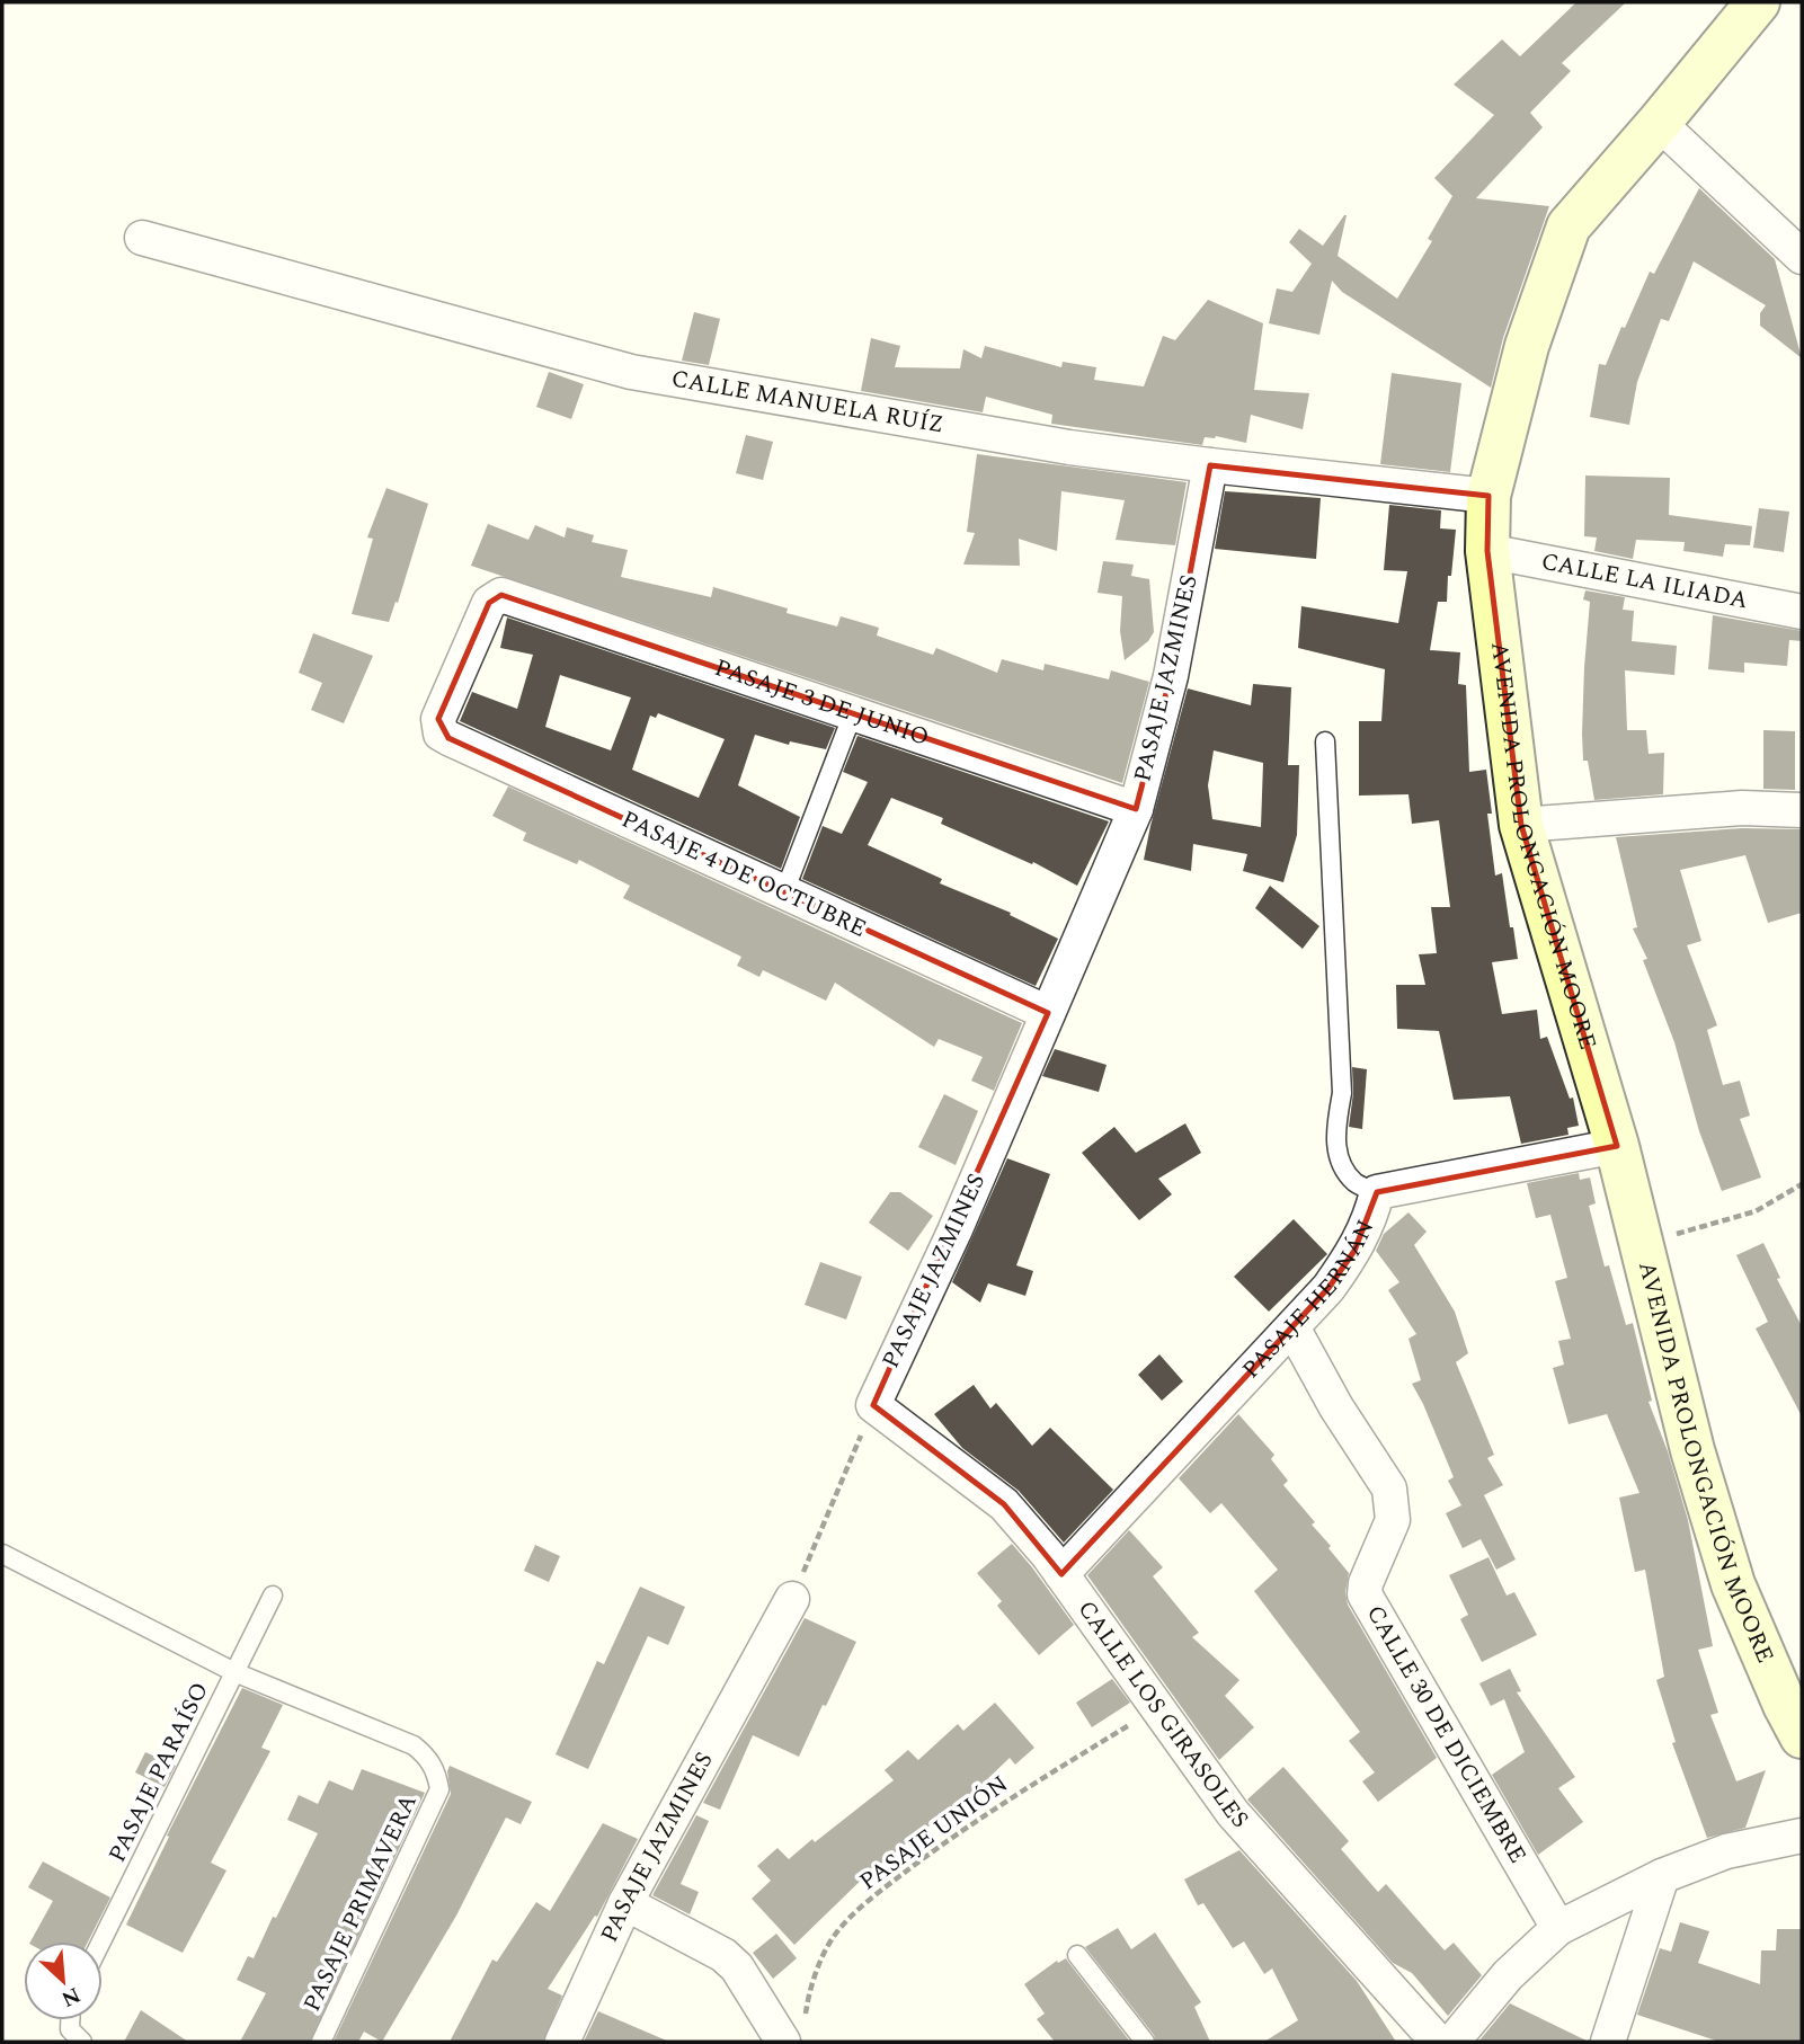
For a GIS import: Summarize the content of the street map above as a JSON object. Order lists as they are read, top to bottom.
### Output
{
  "streets": {
    "street": [
      "CALLE MANUELA RUÍZ",
      "CALLE LA ILIADA",
      "PASAJE JAZMINES",
      "PASAJE 3 DE JUNIO",
      "AVENIDA PROLONGACIÓN MOORE",
      "PASAJE 4 DE OCTUBRE",
      "PASAJE HERNÁN",
      "CALLE LOS GIRASOLES",
      "CALLE 30 DE DICIEMBRE"
    ],
    "lane": ["PASAJE PARAÍSO", "PASAJE PRIMAVERA"],
    "path": ["PASAJE UNIÓN"]
  },
  "crossings": [
    ["CALLE MANUELA RUÍZ", "PASAJE JAZMINES"],
    ["CALLE MANUELA RUÍZ", "AVENIDA PROLONGACIÓN MOORE"],
    ["CALLE LA ILIADA", "AVENIDA PROLONGACIÓN MOORE"],
    ["PASAJE JAZMINES", "PASAJE 3 DE JUNIO"],
    ["PASAJE JAZMINES", "PASAJE 4 DE OCTUBRE"],
    ["PASAJE JAZMINES", "CALLE LOS GIRASOLES"],
    ["PASAJE 3 DE JUNIO", "PASAJE 4 DE OCTUBRE"],
    ["AVENIDA PROLONGACIÓN MOORE", "PASAJE HERNÁN"],
    ["PASAJE HERNÁN", "CALLE LOS GIRASOLES"],
    ["PASAJE HERNÁN", "CALLE 30 DE DICIEMBRE"],
    ["CALLE LOS GIRASOLES", "PASAJE UNIÓN"],
    ["PASAJE PARAÍSO", "PASAJE PRIMAVERA"]
  ],
  "north": "bottom right"
}
